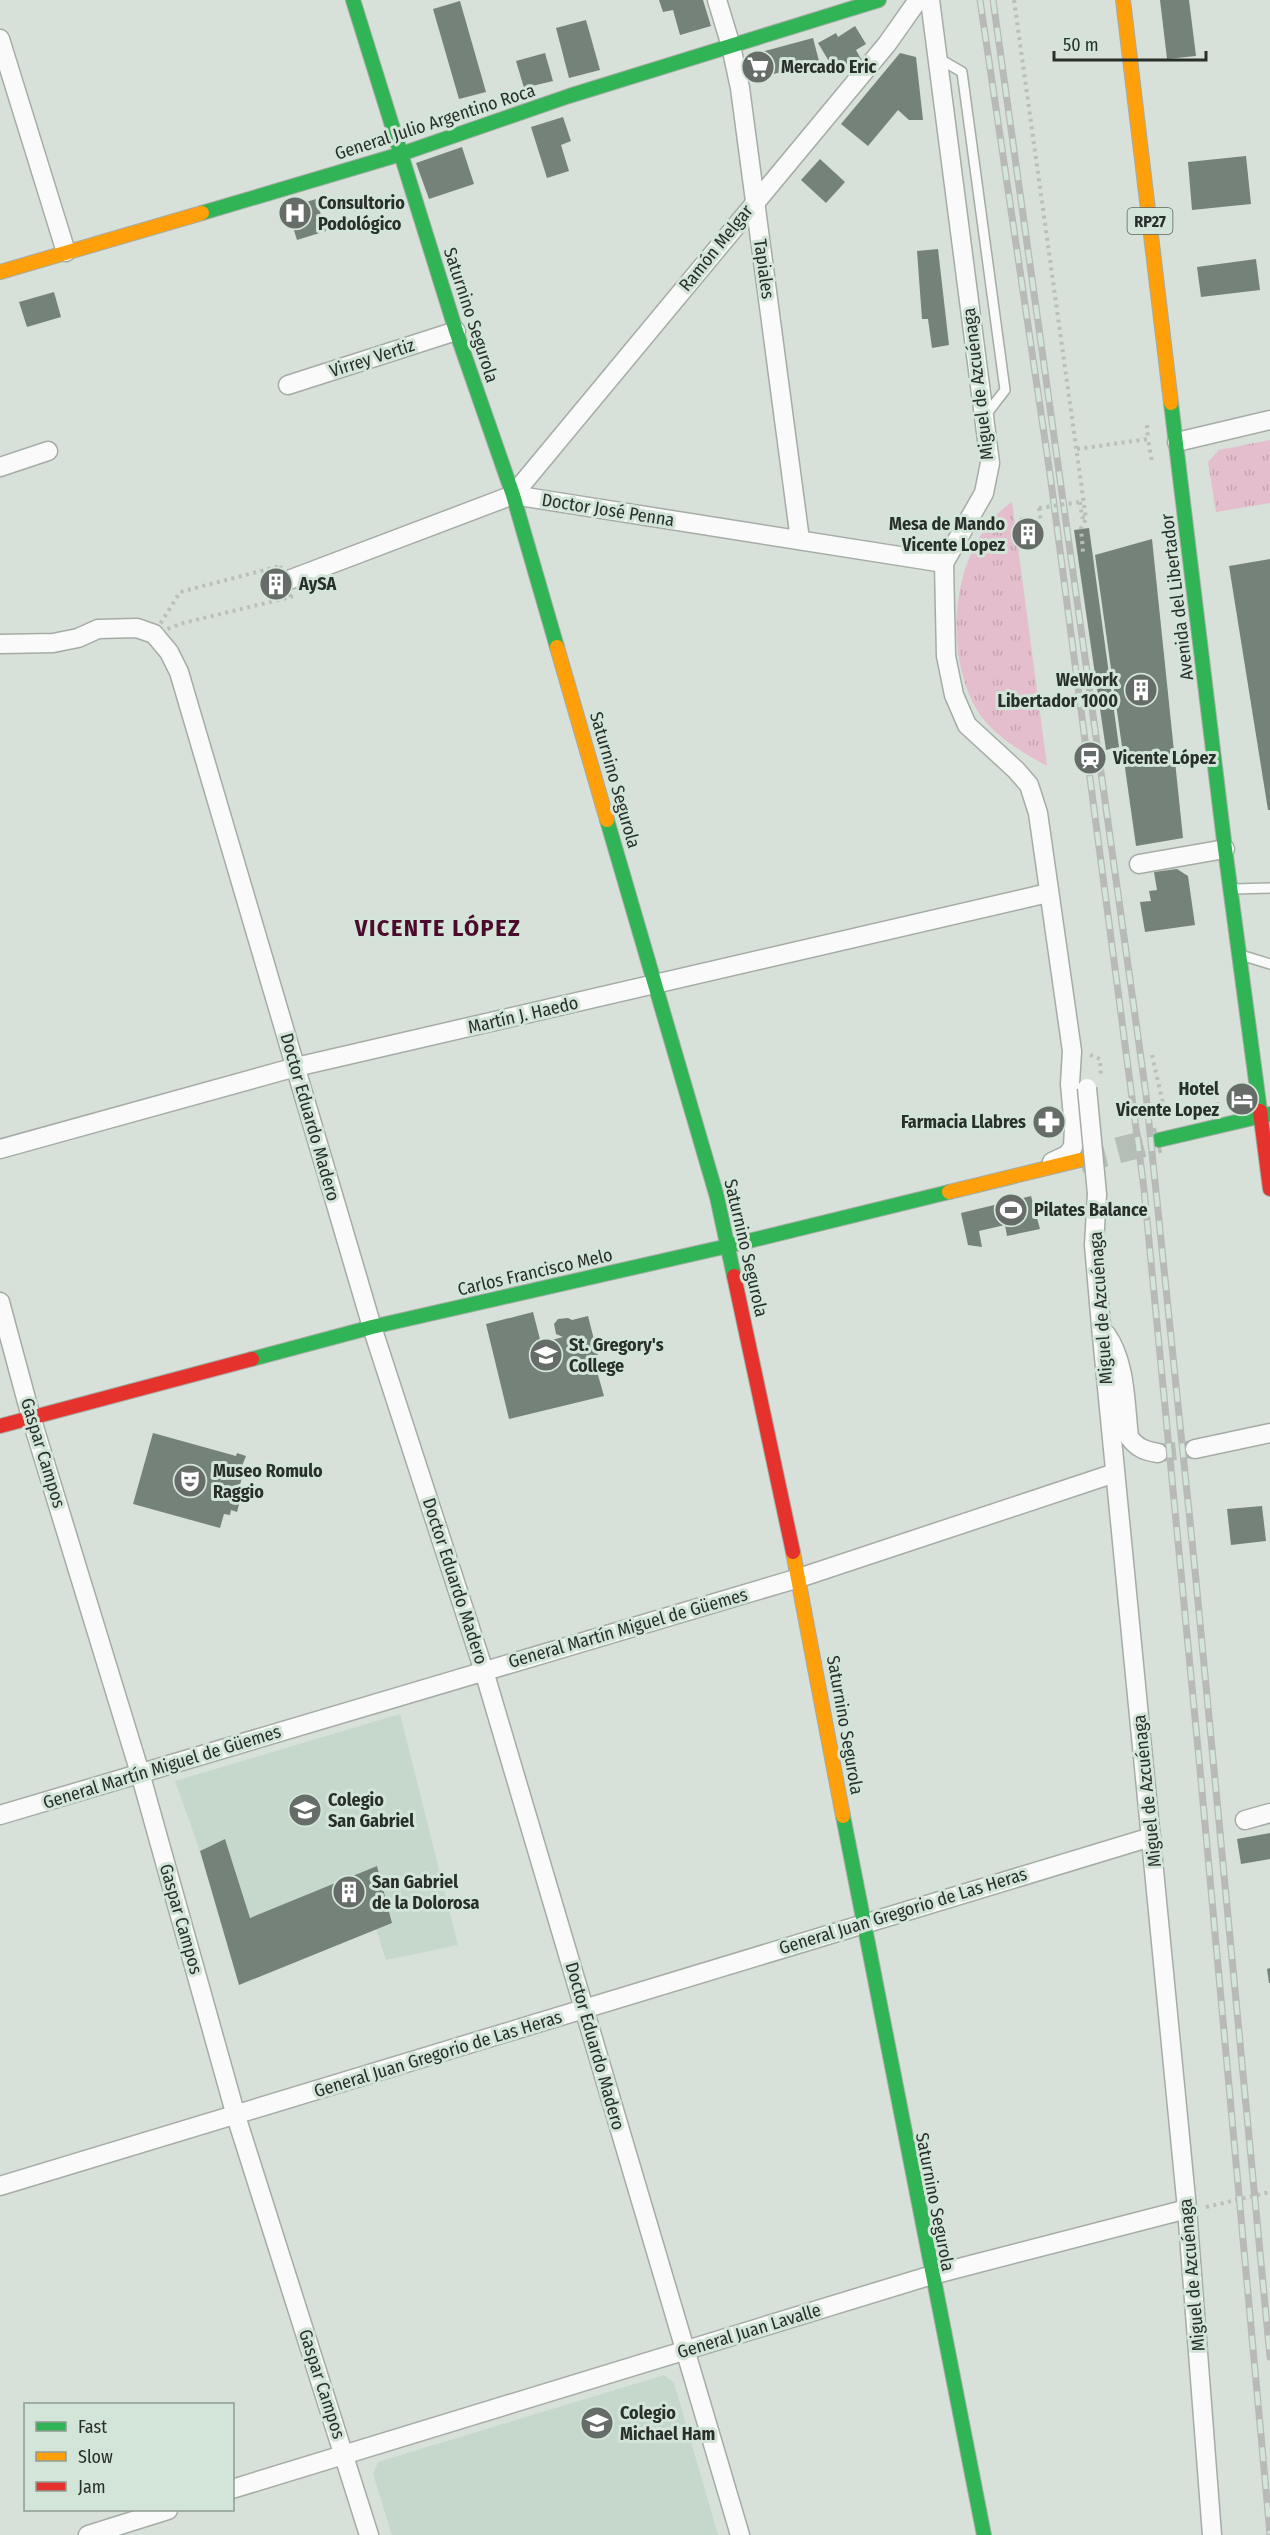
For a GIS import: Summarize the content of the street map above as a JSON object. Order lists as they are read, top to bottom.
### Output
{
  "streets": {
    "street": [
      "General Julio Argentino Roca",
      "RP27",
      "Ramón Melgar",
      "Tapiales",
      "Saturnino Segurola",
      "Virrey Vertiz",
      "Miguel de Azcuénaga",
      "Doctor José Penna",
      "Avenida del Libertador",
      "Martín J. Haedo",
      "Doctor Eduardo Madero",
      "Carlos Francisco Melo",
      "Gaspar Campos",
      "General Martín Miguel de Güemes",
      "General Juan Gregorio de Las Heras",
      "General Juan Lavalle"
    ]
  },
  "crossings": [
    ["General Julio Argentino Roca", "Tapiales"],
    ["General Julio Argentino Roca", "Saturnino Segurola"],
    ["Ramón Melgar", "Tapiales"],
    ["Ramón Melgar", "Saturnino Segurola"],
    ["Ramón Melgar", "Doctor José Penna"],
    ["Tapiales", "Doctor José Penna"],
    ["Saturnino Segurola", "Virrey Vertiz"],
    ["Saturnino Segurola", "Doctor José Penna"],
    ["Saturnino Segurola", "Martín J. Haedo"],
    ["Saturnino Segurola", "Carlos Francisco Melo"],
    ["Saturnino Segurola", "General Martín Miguel de Güemes"],
    ["Saturnino Segurola", "General Juan Gregorio de Las Heras"],
    ["Saturnino Segurola", "General Juan Lavalle"],
    ["Miguel de Azcuénaga", "Doctor José Penna"],
    ["Miguel de Azcuénaga", "Martín J. Haedo"],
    ["Miguel de Azcuénaga", "Carlos Francisco Melo"],
    ["Miguel de Azcuénaga", "General Martín Miguel de Güemes"],
    ["Miguel de Azcuénaga", "General Juan Gregorio de Las Heras"],
    ["Miguel de Azcuénaga", "General Juan Lavalle"],
    ["Martín J. Haedo", "Doctor Eduardo Madero"],
    ["Doctor Eduardo Madero", "Carlos Francisco Melo"],
    ["Doctor Eduardo Madero", "General Martín Miguel de Güemes"],
    ["Doctor Eduardo Madero", "General Juan Gregorio de Las Heras"],
    ["Doctor Eduardo Madero", "General Juan Lavalle"],
    ["Carlos Francisco Melo", "Gaspar Campos"],
    ["Gaspar Campos", "General Martín Miguel de Güemes"],
    ["Gaspar Campos", "General Juan Gregorio de Las Heras"],
    ["Gaspar Campos", "General Juan Lavalle"]
  ],
  "districts": ["VICENTE LÓPEZ"],
  "places": {
    "supermarket": ["Mercado Eric"],
    "hospital": ["Consultorio Podológico"],
    "building": [
      "Mesa de Mando Vicente Lopez",
      "AySA",
      "WeWork Libertador 1000",
      "San Gabriel de la Dolorosa"
    ],
    "station": ["Vicente López"],
    "hotel": ["Hotel Vicente Lopez"],
    "pharmacy": ["Farmacia Llabres"],
    "sports": ["Pilates Balance"],
    "school or university": ["St. Gregory's College", "Colegio San Gabriel", "Colegio Michael Ham"],
    "theatre": ["Museo Romulo Raggio"]
  },
  "legend": ["Fast", "Slow", "Jam"],
  "scale_bar": "50 m"
}
